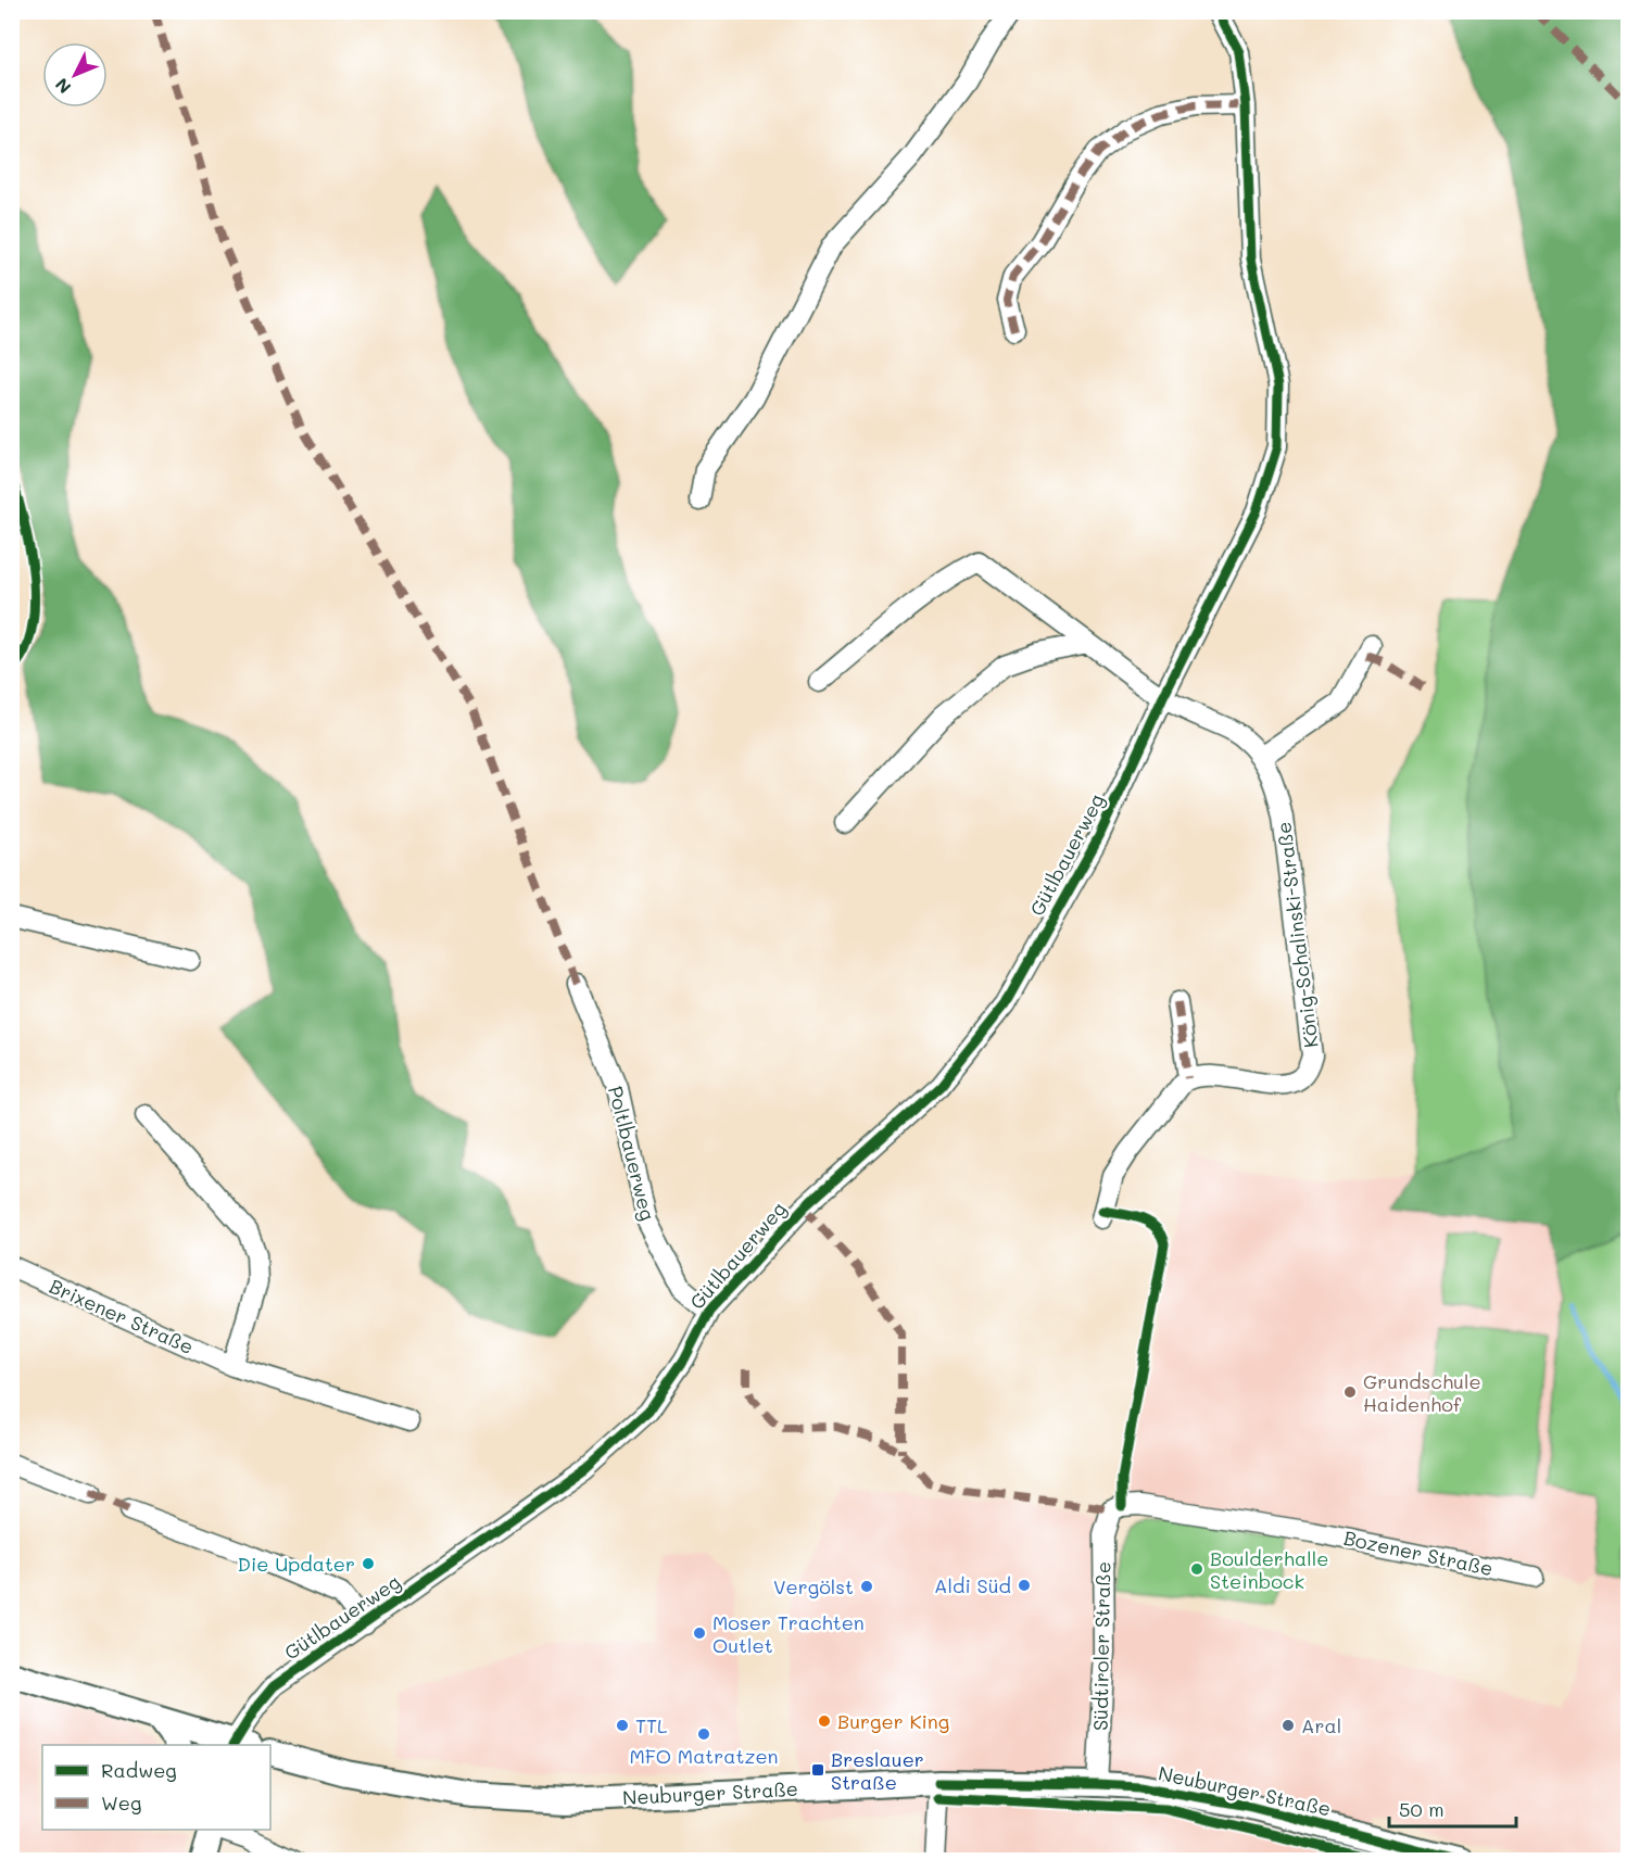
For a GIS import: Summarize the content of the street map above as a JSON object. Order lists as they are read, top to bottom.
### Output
{
  "streets": {
    "street": [
      "Gütlbauerweg",
      "König-Schalinski-Straße",
      "Poltlbauerweg",
      "Brixener Straße",
      "Bozener Straße",
      "Südtiroler Straße",
      "Neuburger Straße"
    ]
  },
  "crossings": [
    ["Gütlbauerweg", "König-Schalinski-Straße"],
    ["Gütlbauerweg", "Poltlbauerweg"],
    ["Bozener Straße", "Südtiroler Straße"],
    ["Südtiroler Straße", "Neuburger Straße"]
  ],
  "places": {
    "other": [
      "Grundschule Haidenhof",
      "Die Updater",
      "Boulderhalle Steinbock",
      "Aldi Süd",
      "Vergölst",
      "Moser Trachten Outlet",
      "Burger King",
      "TTL",
      "Aral",
      "MFO Matratzen"
    ],
    "transit": ["Breslauer Straße"]
  },
  "legend": ["Radweg", "Weg"],
  "scale_bar": "50 m",
  "north": "bottom left"
}
